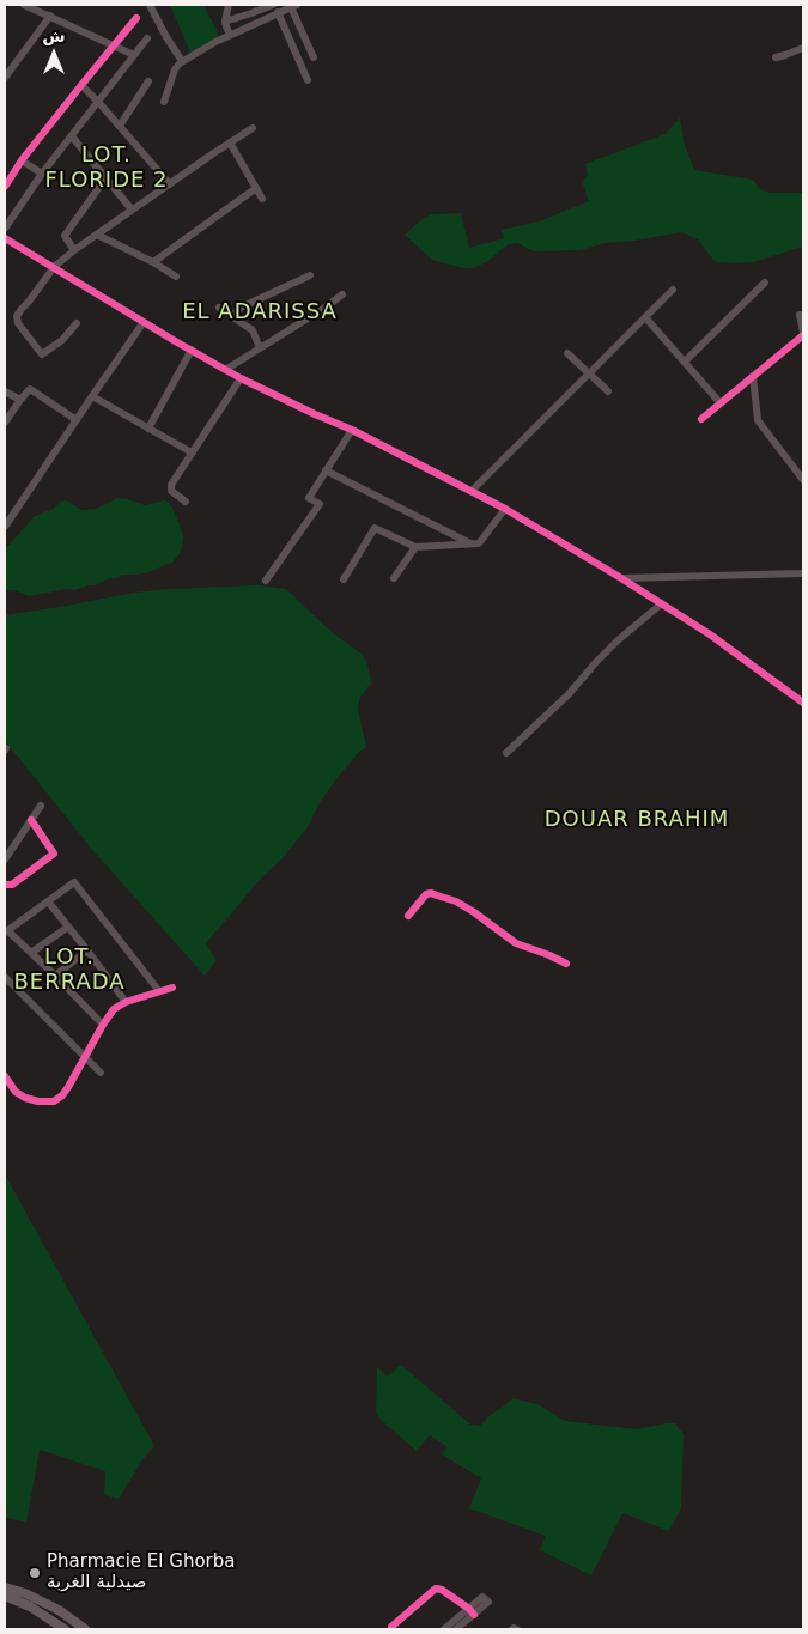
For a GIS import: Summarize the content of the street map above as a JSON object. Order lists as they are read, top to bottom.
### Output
{
  "districts": [
    "LOT. FLORIDE 2",
    "EL ADARISSA",
    "DOUAR BRAHIM",
    "LOT. BERRADA"
  ],
  "places": ["Pharmacie El Ghorba صيدلية الغربة"],
  "north": "top"
}
